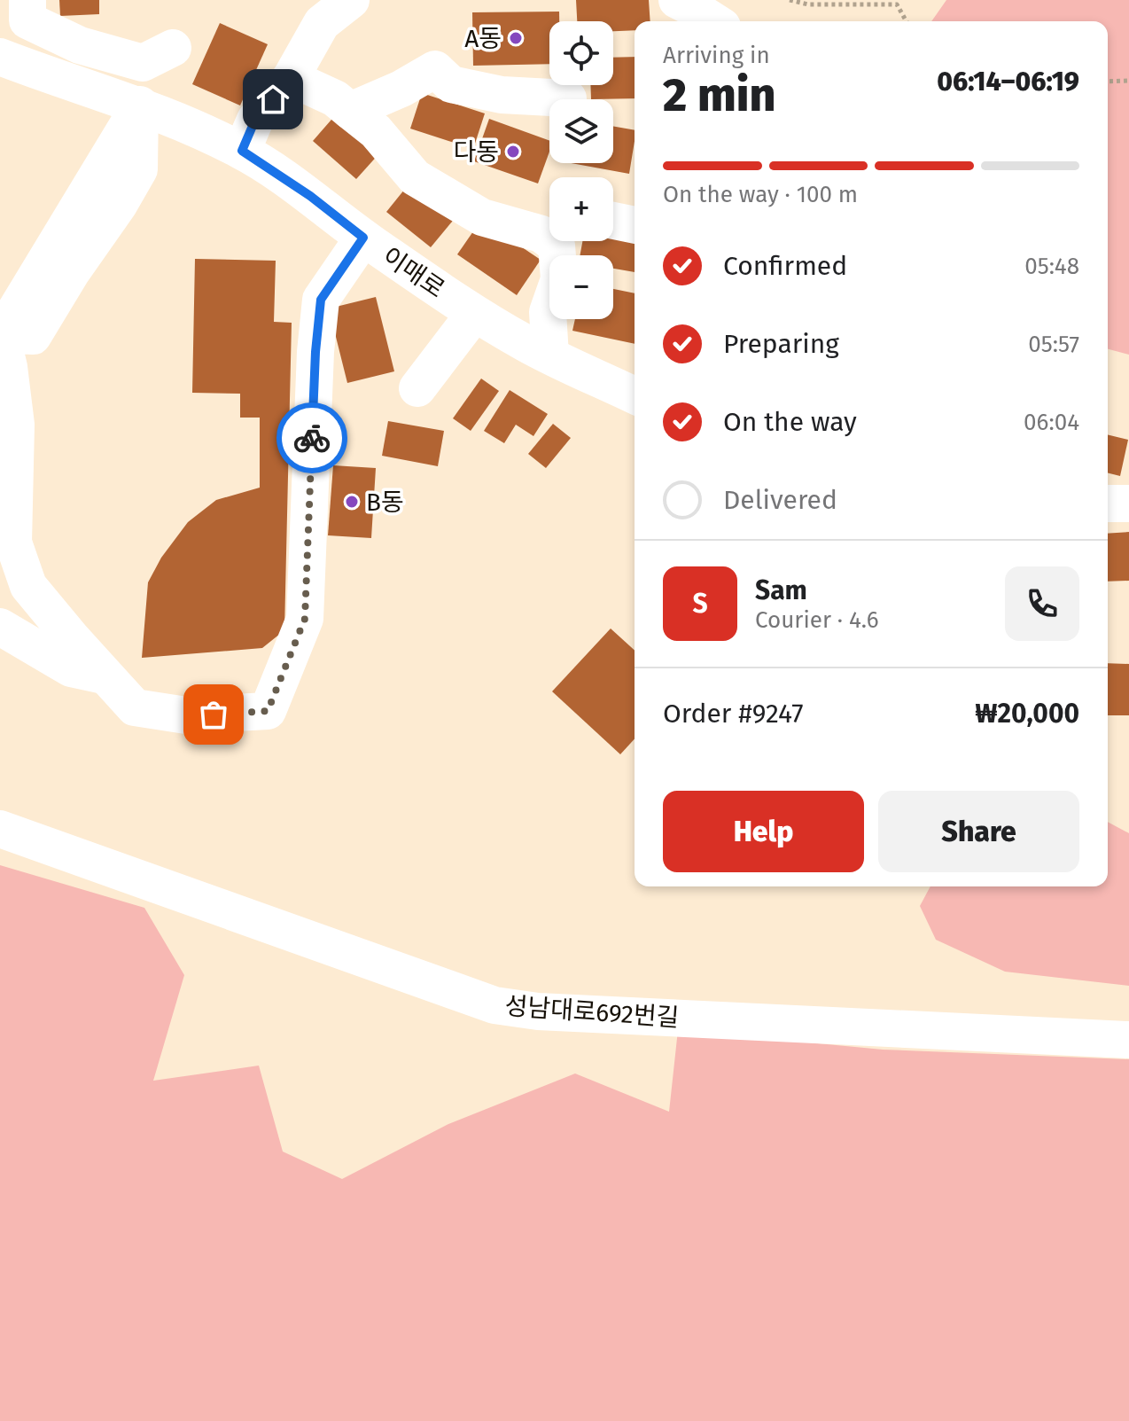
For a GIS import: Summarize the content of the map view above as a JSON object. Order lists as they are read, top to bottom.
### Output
{
  "streets": {
    "street": ["이매로", "성남대로692번길"]
  },
  "places": ["A동", "다동", "B동"],
  "page": {
    "map_buttons": ["+", "−"],
    "heading": ["2 min", "Arriving in", "06:14–06:19"],
    "panel": [
      "Sam",
      "Courier · 4.6",
      "Order #9247",
      "₩20,000"
    ],
    "bar": "On the way · 100 m",
    "list": [
      ["Confirmed", "05:48"],
      ["Preparing", "05:57"],
      ["On the way", "06:04"],
      "Delivered"
    ],
    "round": "S",
    "buttons": ["Help", "Share"]
  }
}
